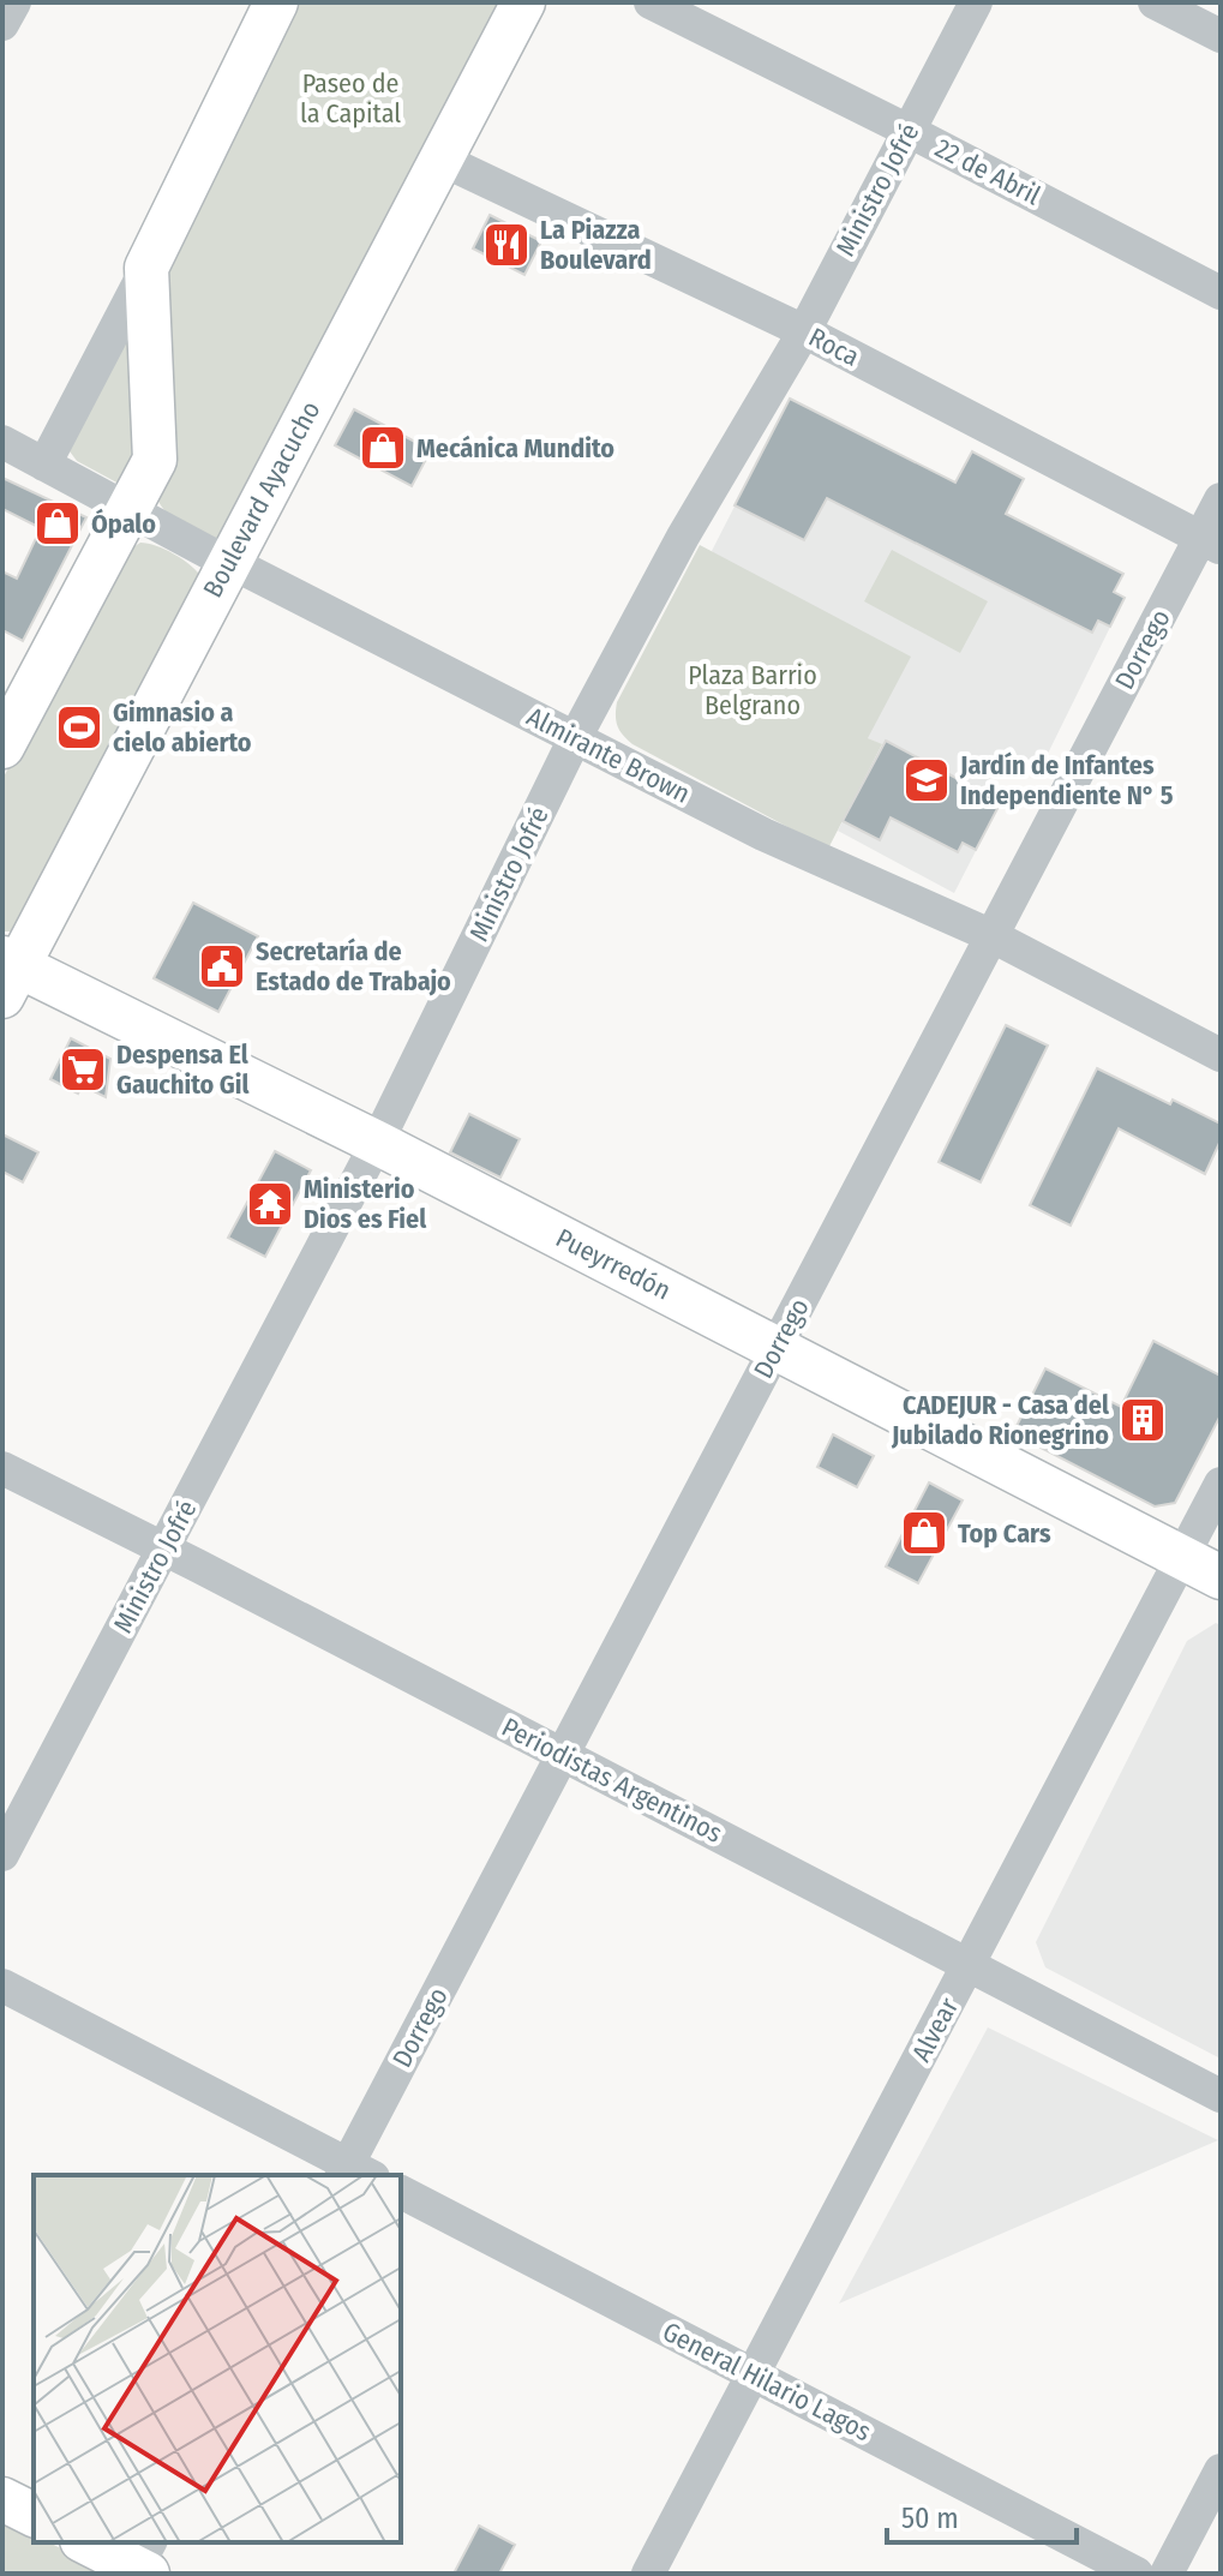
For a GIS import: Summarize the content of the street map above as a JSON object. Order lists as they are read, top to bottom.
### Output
{
  "streets": {
    "main road": ["Boulevard Ayacucho", "Pueyrredón"],
    "street": [
      "22 de Abril",
      "Ministro Jofré",
      "Roca",
      "Dorrego",
      "Almirante Brown",
      "Periodistas Argentinos",
      "Alvear",
      "General Hilario Lagos"
    ]
  },
  "crossings": [
    ["22 de Abril", "Ministro Jofré"],
    ["Ministro Jofré", "Roca"],
    ["Ministro Jofré", "Almirante Brown"],
    ["Ministro Jofré", "Pueyrredón"],
    ["Ministro Jofré", "Periodistas Argentinos"],
    ["Roca", "Boulevard Ayacucho"],
    ["Roca", "Dorrego"],
    ["Boulevard Ayacucho", "Almirante Brown"],
    ["Boulevard Ayacucho", "Pueyrredón"],
    ["Dorrego", "Almirante Brown"],
    ["Dorrego", "Pueyrredón"],
    ["Dorrego", "Periodistas Argentinos"],
    ["Pueyrredón", "Alvear"],
    ["Periodistas Argentinos", "Alvear"],
    ["Alvear", "General Hilario Lagos"]
  ],
  "parks": ["Paseo de la Capital", "Plaza Barrio Belgrano"],
  "places": {
    "restaurant": ["La Piazza Boulevard"],
    "shop": ["Mecánica Mundito", "Ópalo", "Top Cars"],
    "sports": ["Gimnasio a cielo abierto"],
    "school or university": ["Jardín de Infantes Independiente N° 5"],
    "public building": ["Secretaría de Estado de Trabajo"],
    "supermarket": ["Despensa El Gauchito Gil"],
    "temple": ["Ministerio Dios es Fiel"],
    "building": ["CADEJUR - Casa del Jubilado Rionegrino"]
  },
  "scale_bar": "50 m"
}
